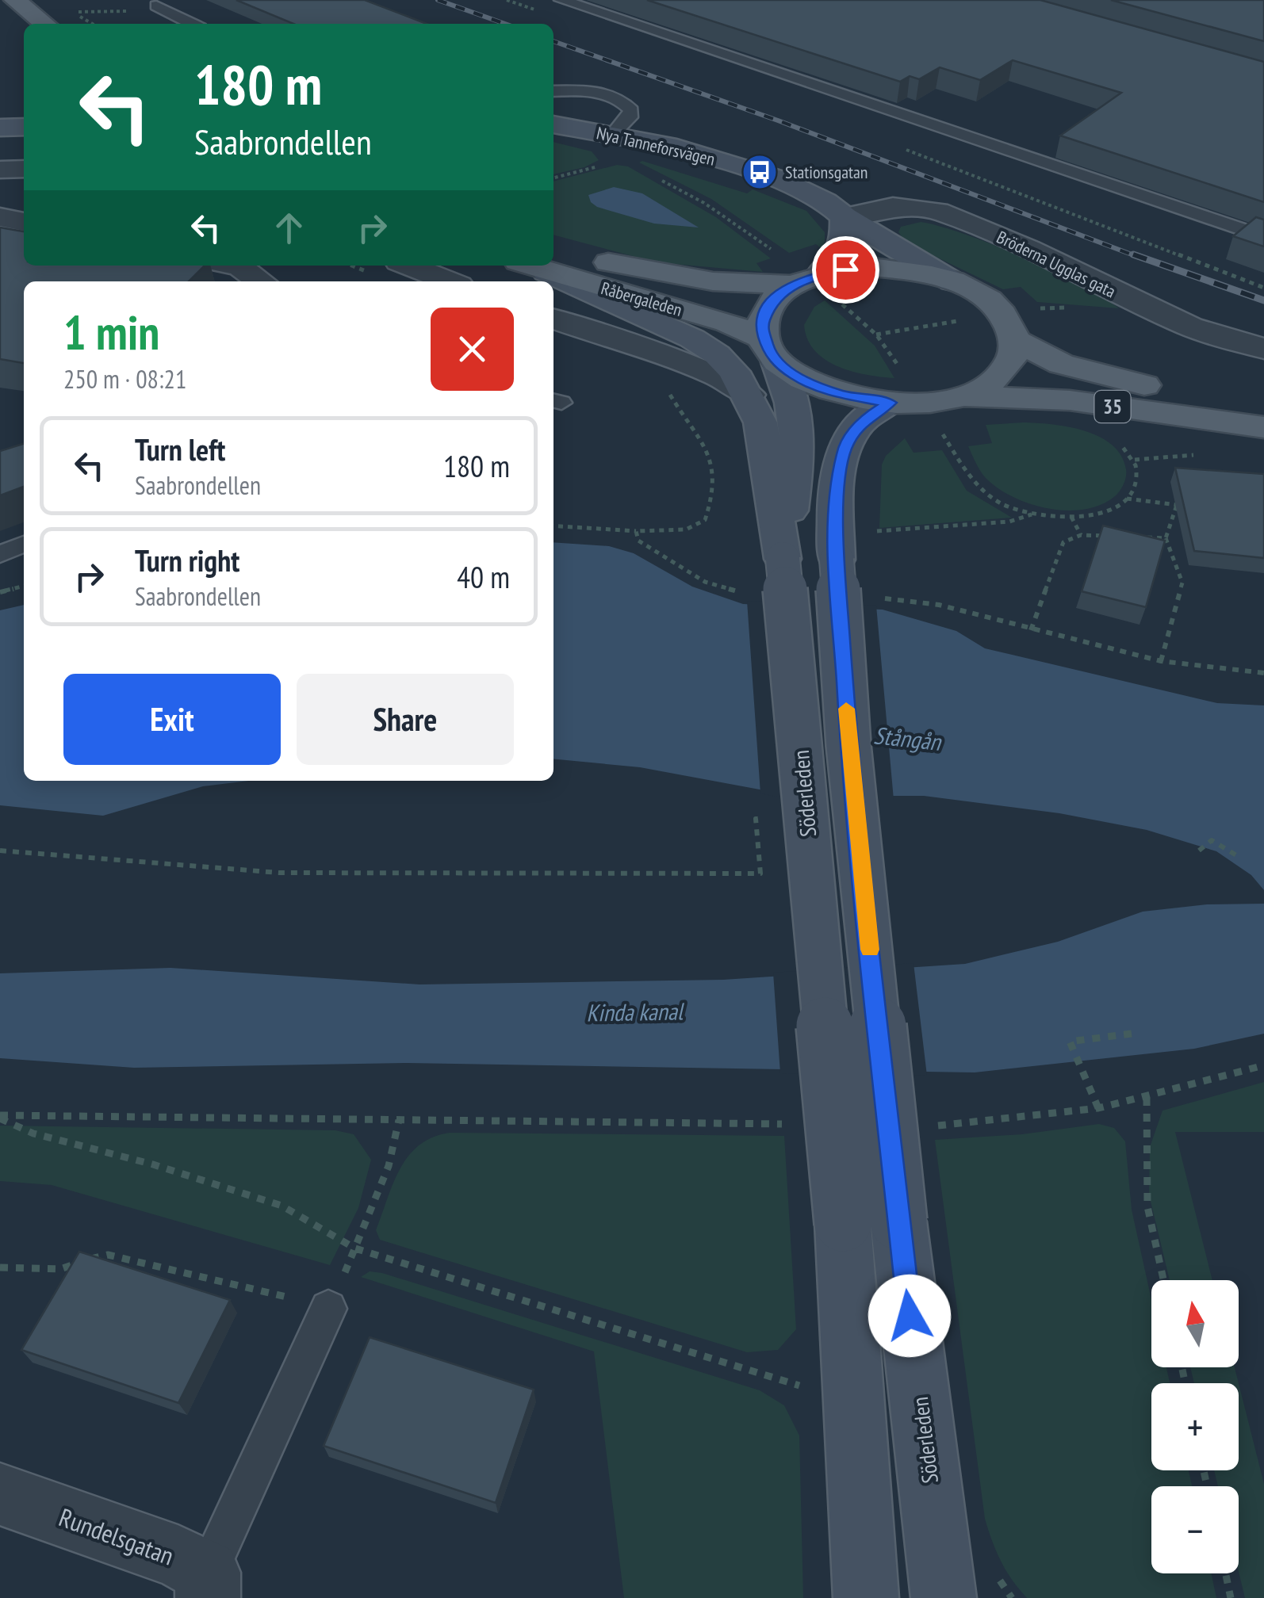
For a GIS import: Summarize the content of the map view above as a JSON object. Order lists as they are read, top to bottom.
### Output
{
  "streets": {
    "main road": [
      "Nya Tanneforsvägen",
      "Råbergaleden",
      "35",
      "Söderleden"
    ],
    "street": ["Bröderna Ugglas gata", "Rundelsgatan"]
  },
  "crossings": [
    ["Nya Tanneforsvägen", "Bröderna Ugglas gata"],
    ["Nya Tanneforsvägen", "Råbergaleden"],
    ["Råbergaleden", "35"],
    ["Råbergaleden", "Söderleden"],
    ["35", "Söderleden"]
  ],
  "water": ["Stångån", "Kinda kanal"],
  "places": {
    "bus stop": ["Stationsgatan"]
  },
  "north": "top",
  "page": {
    "turn": ["180 m", "Saabrondellen"],
    "heading": ["1 min", "250 m · 08:21"],
    "list": [
      {
        "name": "Turn left",
        "note": "Saabrondellen",
        "value": "180 m"
      },
      {
        "name": "Turn right",
        "note": "Saabrondellen",
        "value": "40 m"
      }
    ],
    "buttons": ["Exit", "Share"],
    "map_buttons": ["+", "−"]
  }
}
